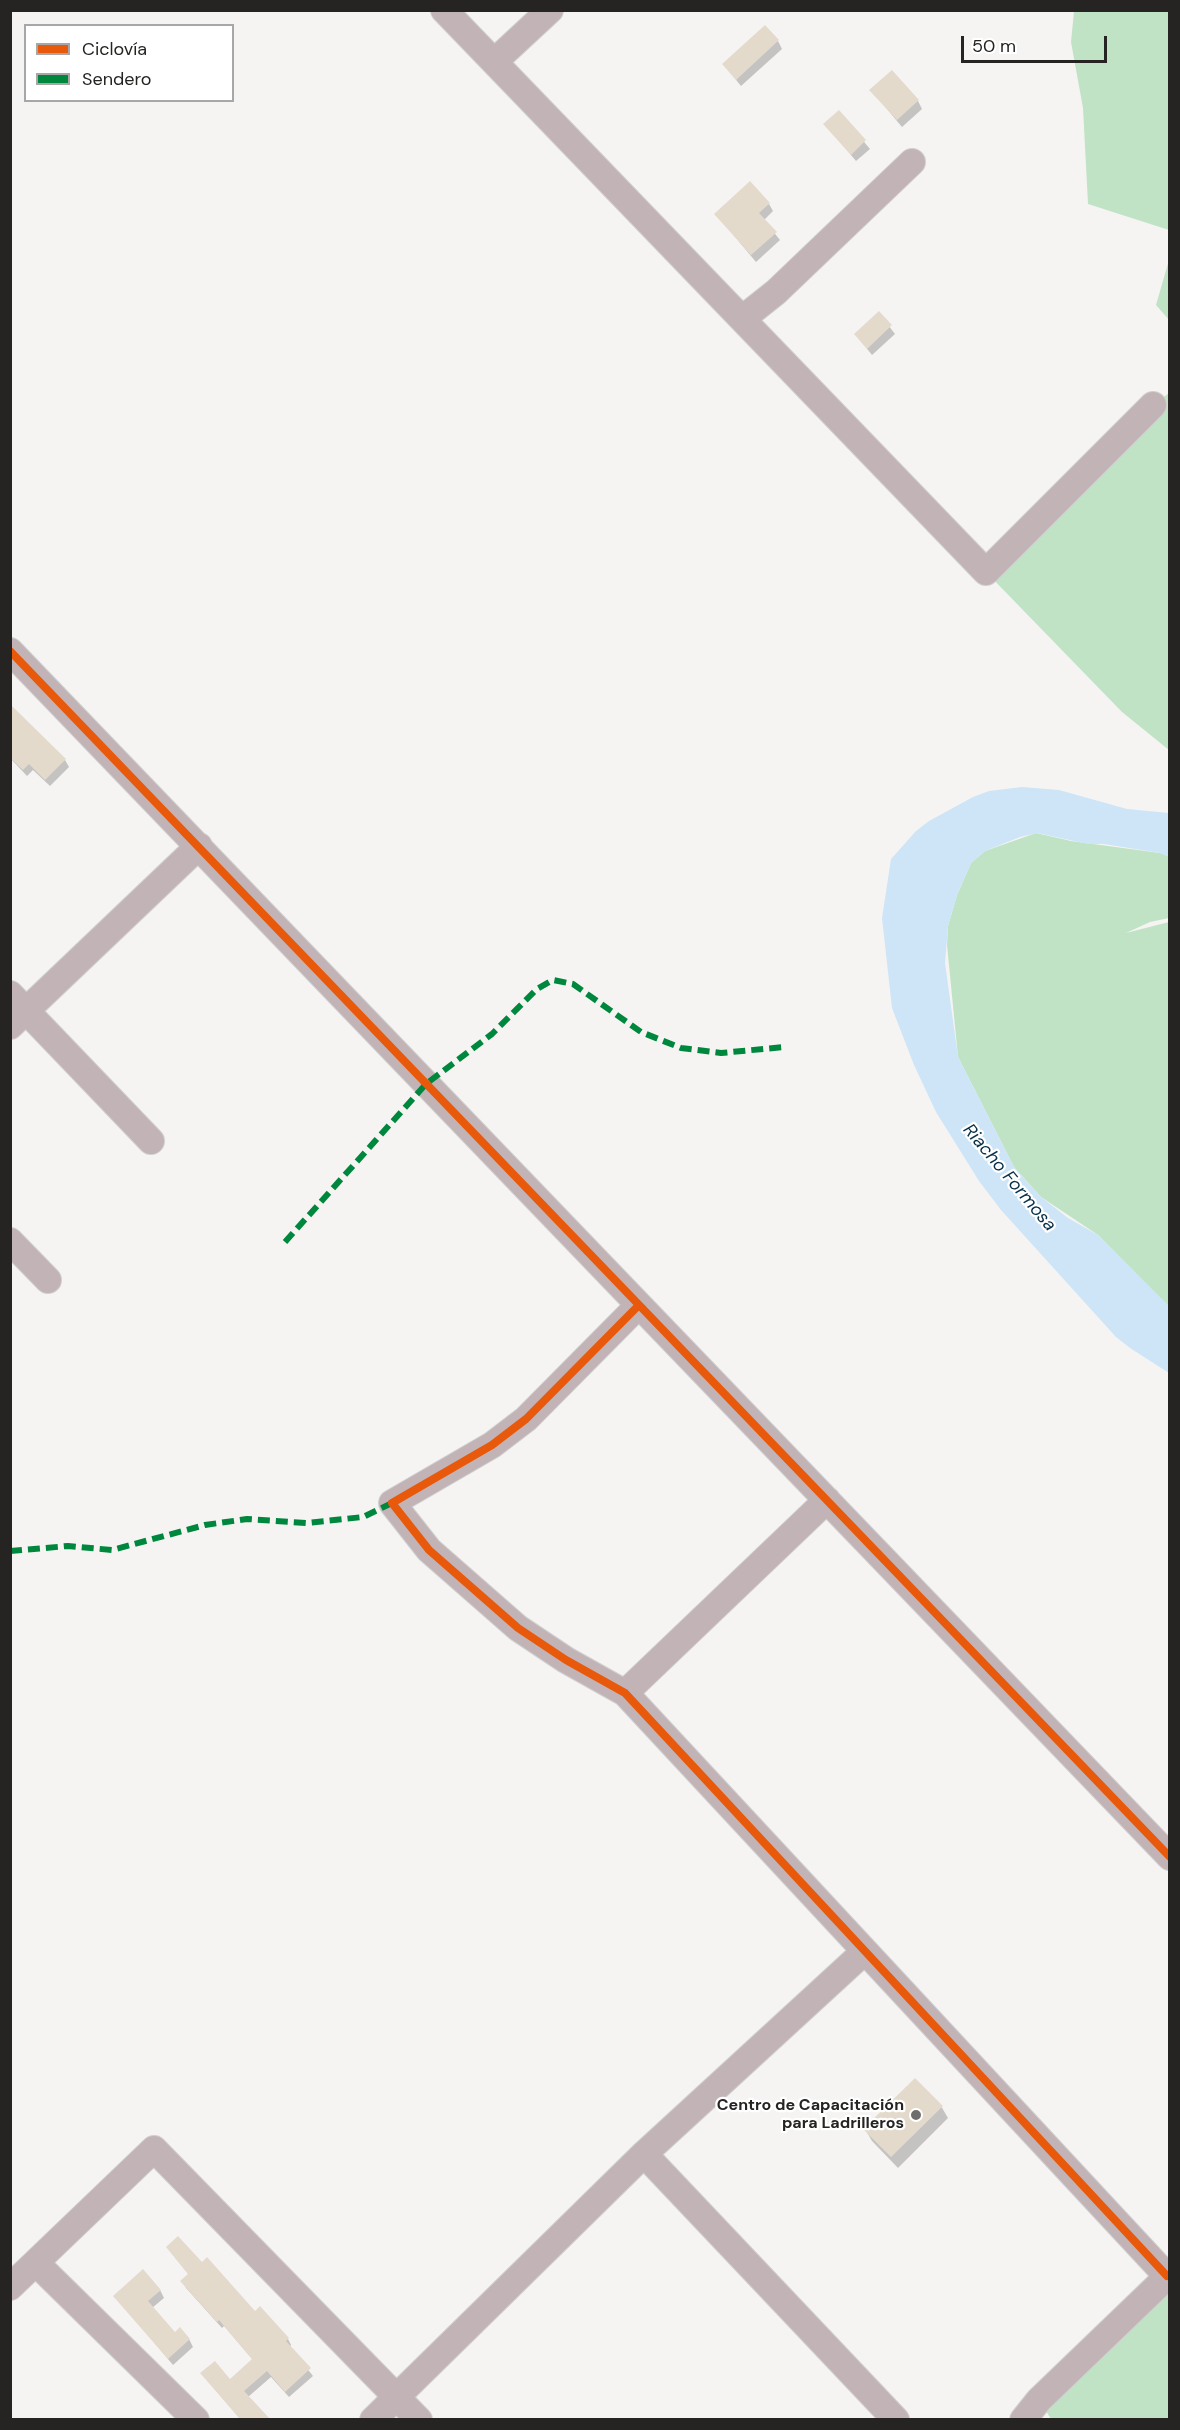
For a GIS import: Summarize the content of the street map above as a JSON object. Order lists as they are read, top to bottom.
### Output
{
  "water": ["Riacho Formosa"],
  "places": ["Centro de Capacitación para Ladrilleros"],
  "legend": ["Ciclovía", "Sendero"],
  "scale_bar": "50 m"
}
